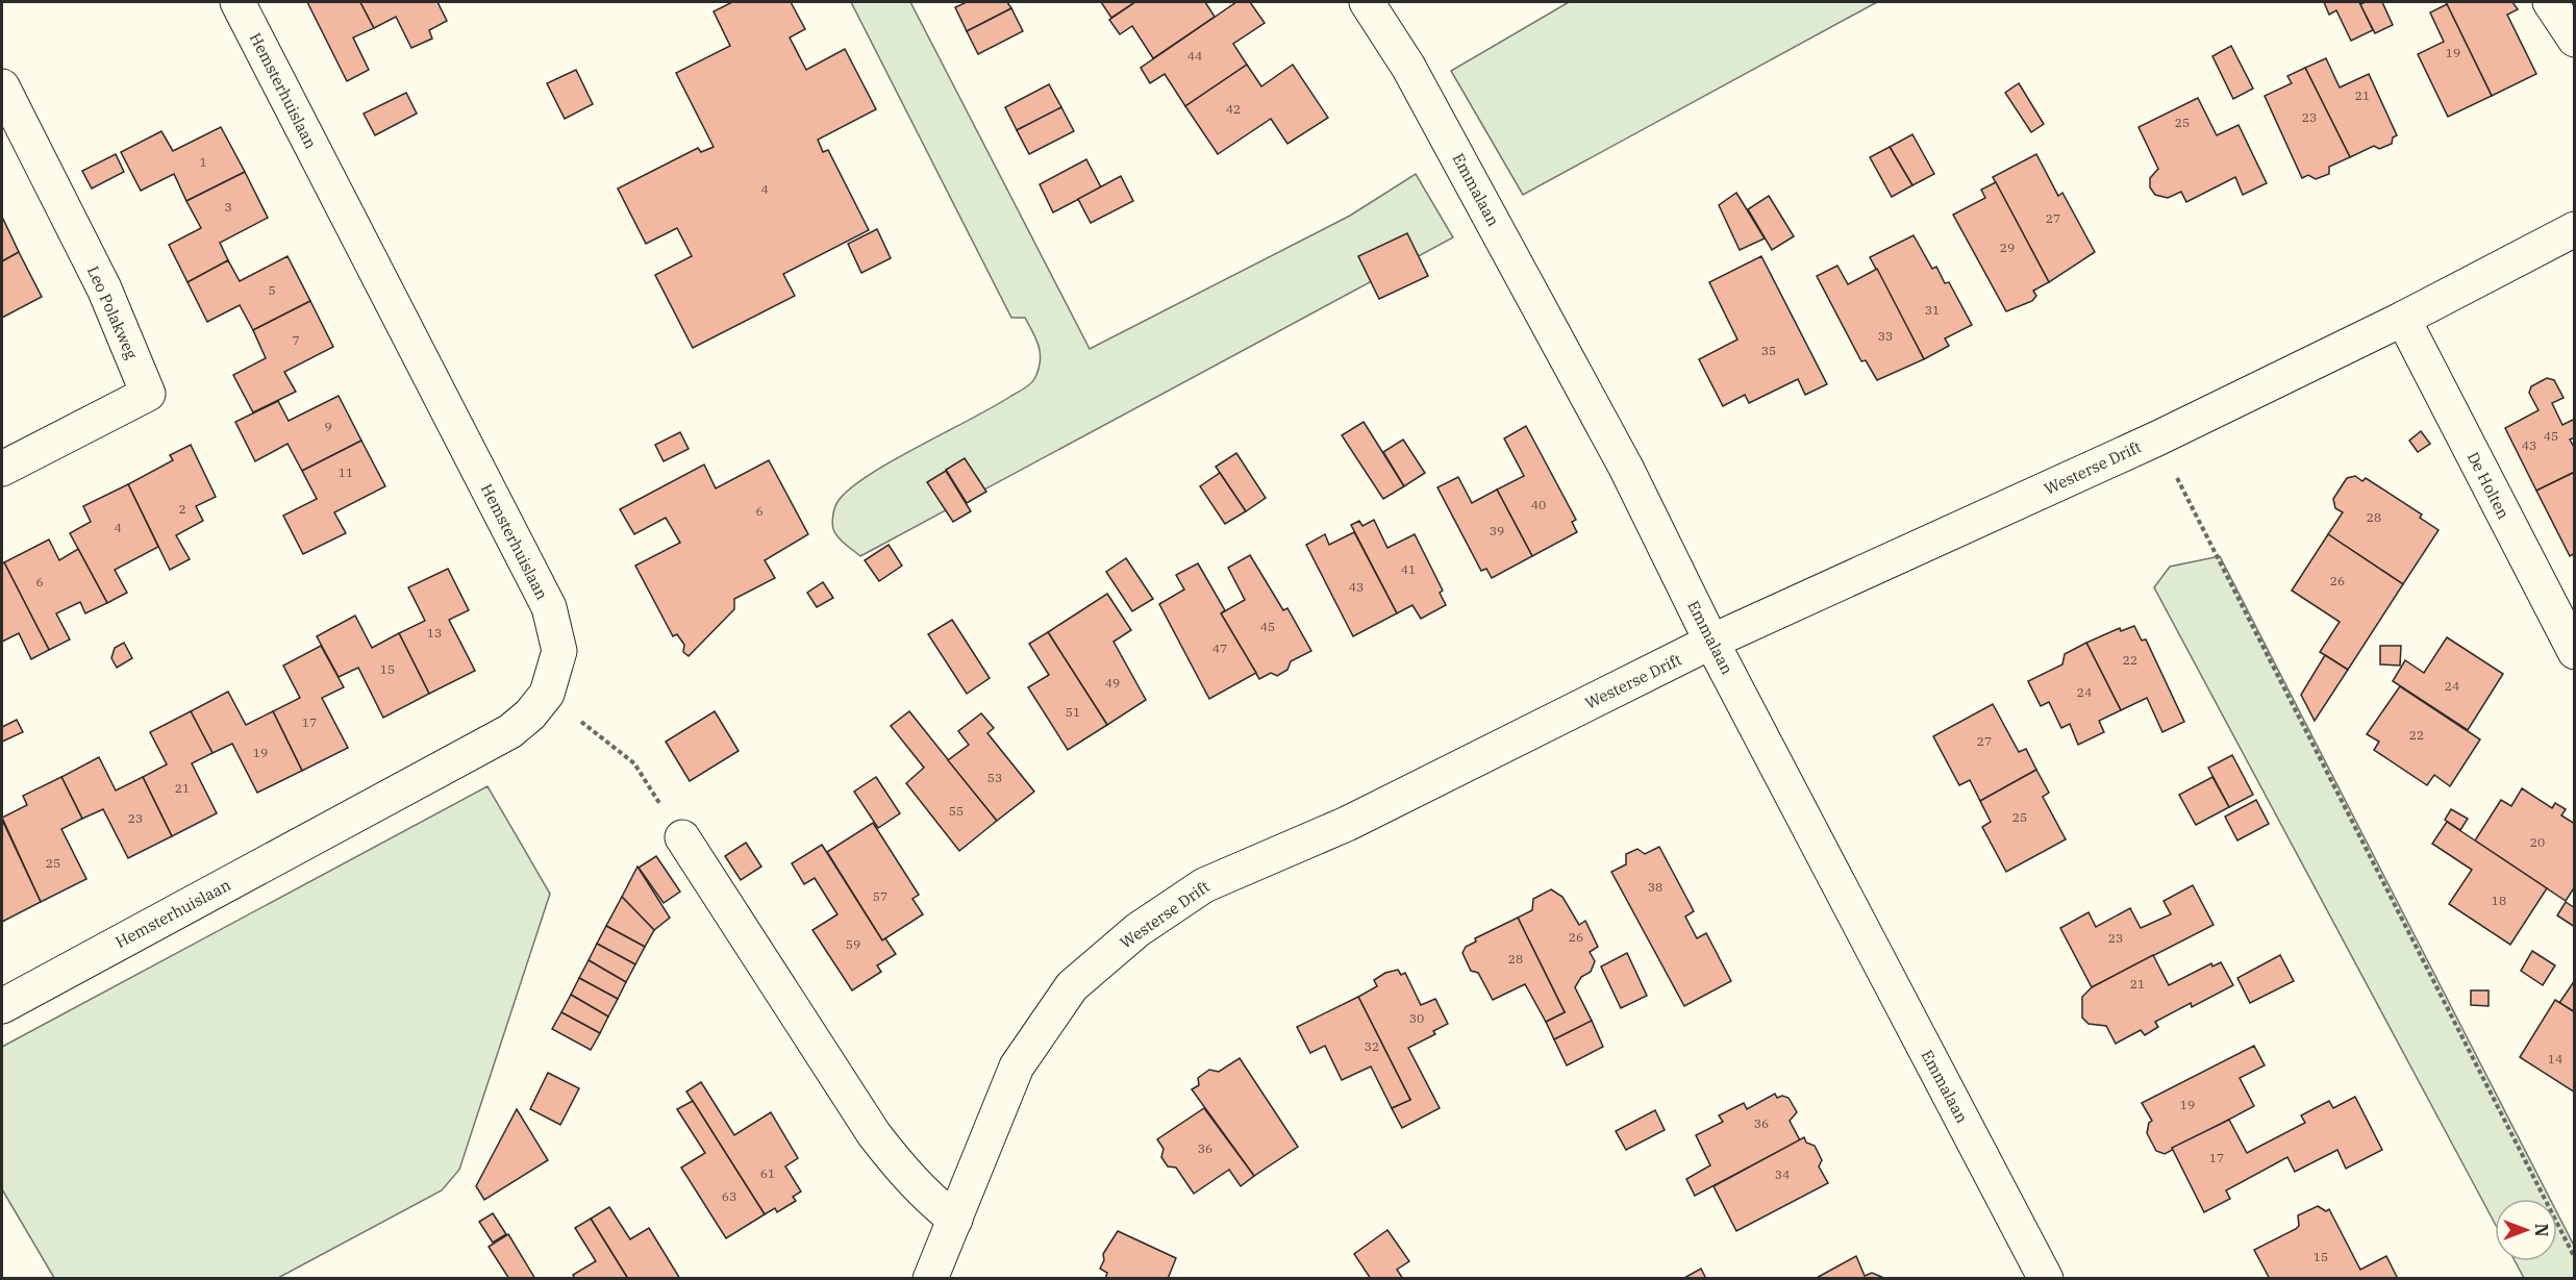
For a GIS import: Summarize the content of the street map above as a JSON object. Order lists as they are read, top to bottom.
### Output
{
  "streets": {
    "street": [
      "Hemsterhuislaan",
      "Emmalaan",
      "Leo Polakweg",
      "Westerse Drift",
      "De Holten"
    ]
  },
  "crossings": [
    ["Emmalaan", "Westerse Drift"],
    ["Westerse Drift", "De Holten"]
  ],
  "house_numbers": [
    "19",
    "44",
    "21",
    "42",
    "23",
    "25",
    "1",
    "4",
    "3",
    "27",
    "29",
    "5",
    "31",
    "33",
    "7",
    "35",
    "9",
    "45",
    "43",
    "11",
    "40",
    "2",
    "6",
    "28",
    "4",
    "39",
    "41",
    "26",
    "6",
    "43",
    "45",
    "13",
    "47",
    "22",
    "15",
    "49",
    "24",
    "24",
    "51",
    "17",
    "22",
    "27",
    "19",
    "53",
    "21",
    "55",
    "25",
    "23",
    "20",
    "25",
    "38",
    "57",
    "18",
    "26",
    "23",
    "59",
    "28",
    "21",
    "30",
    "32",
    "14",
    "19",
    "36",
    "36",
    "17",
    "61",
    "34",
    "63",
    "15"
  ],
  "north": "right"
}
